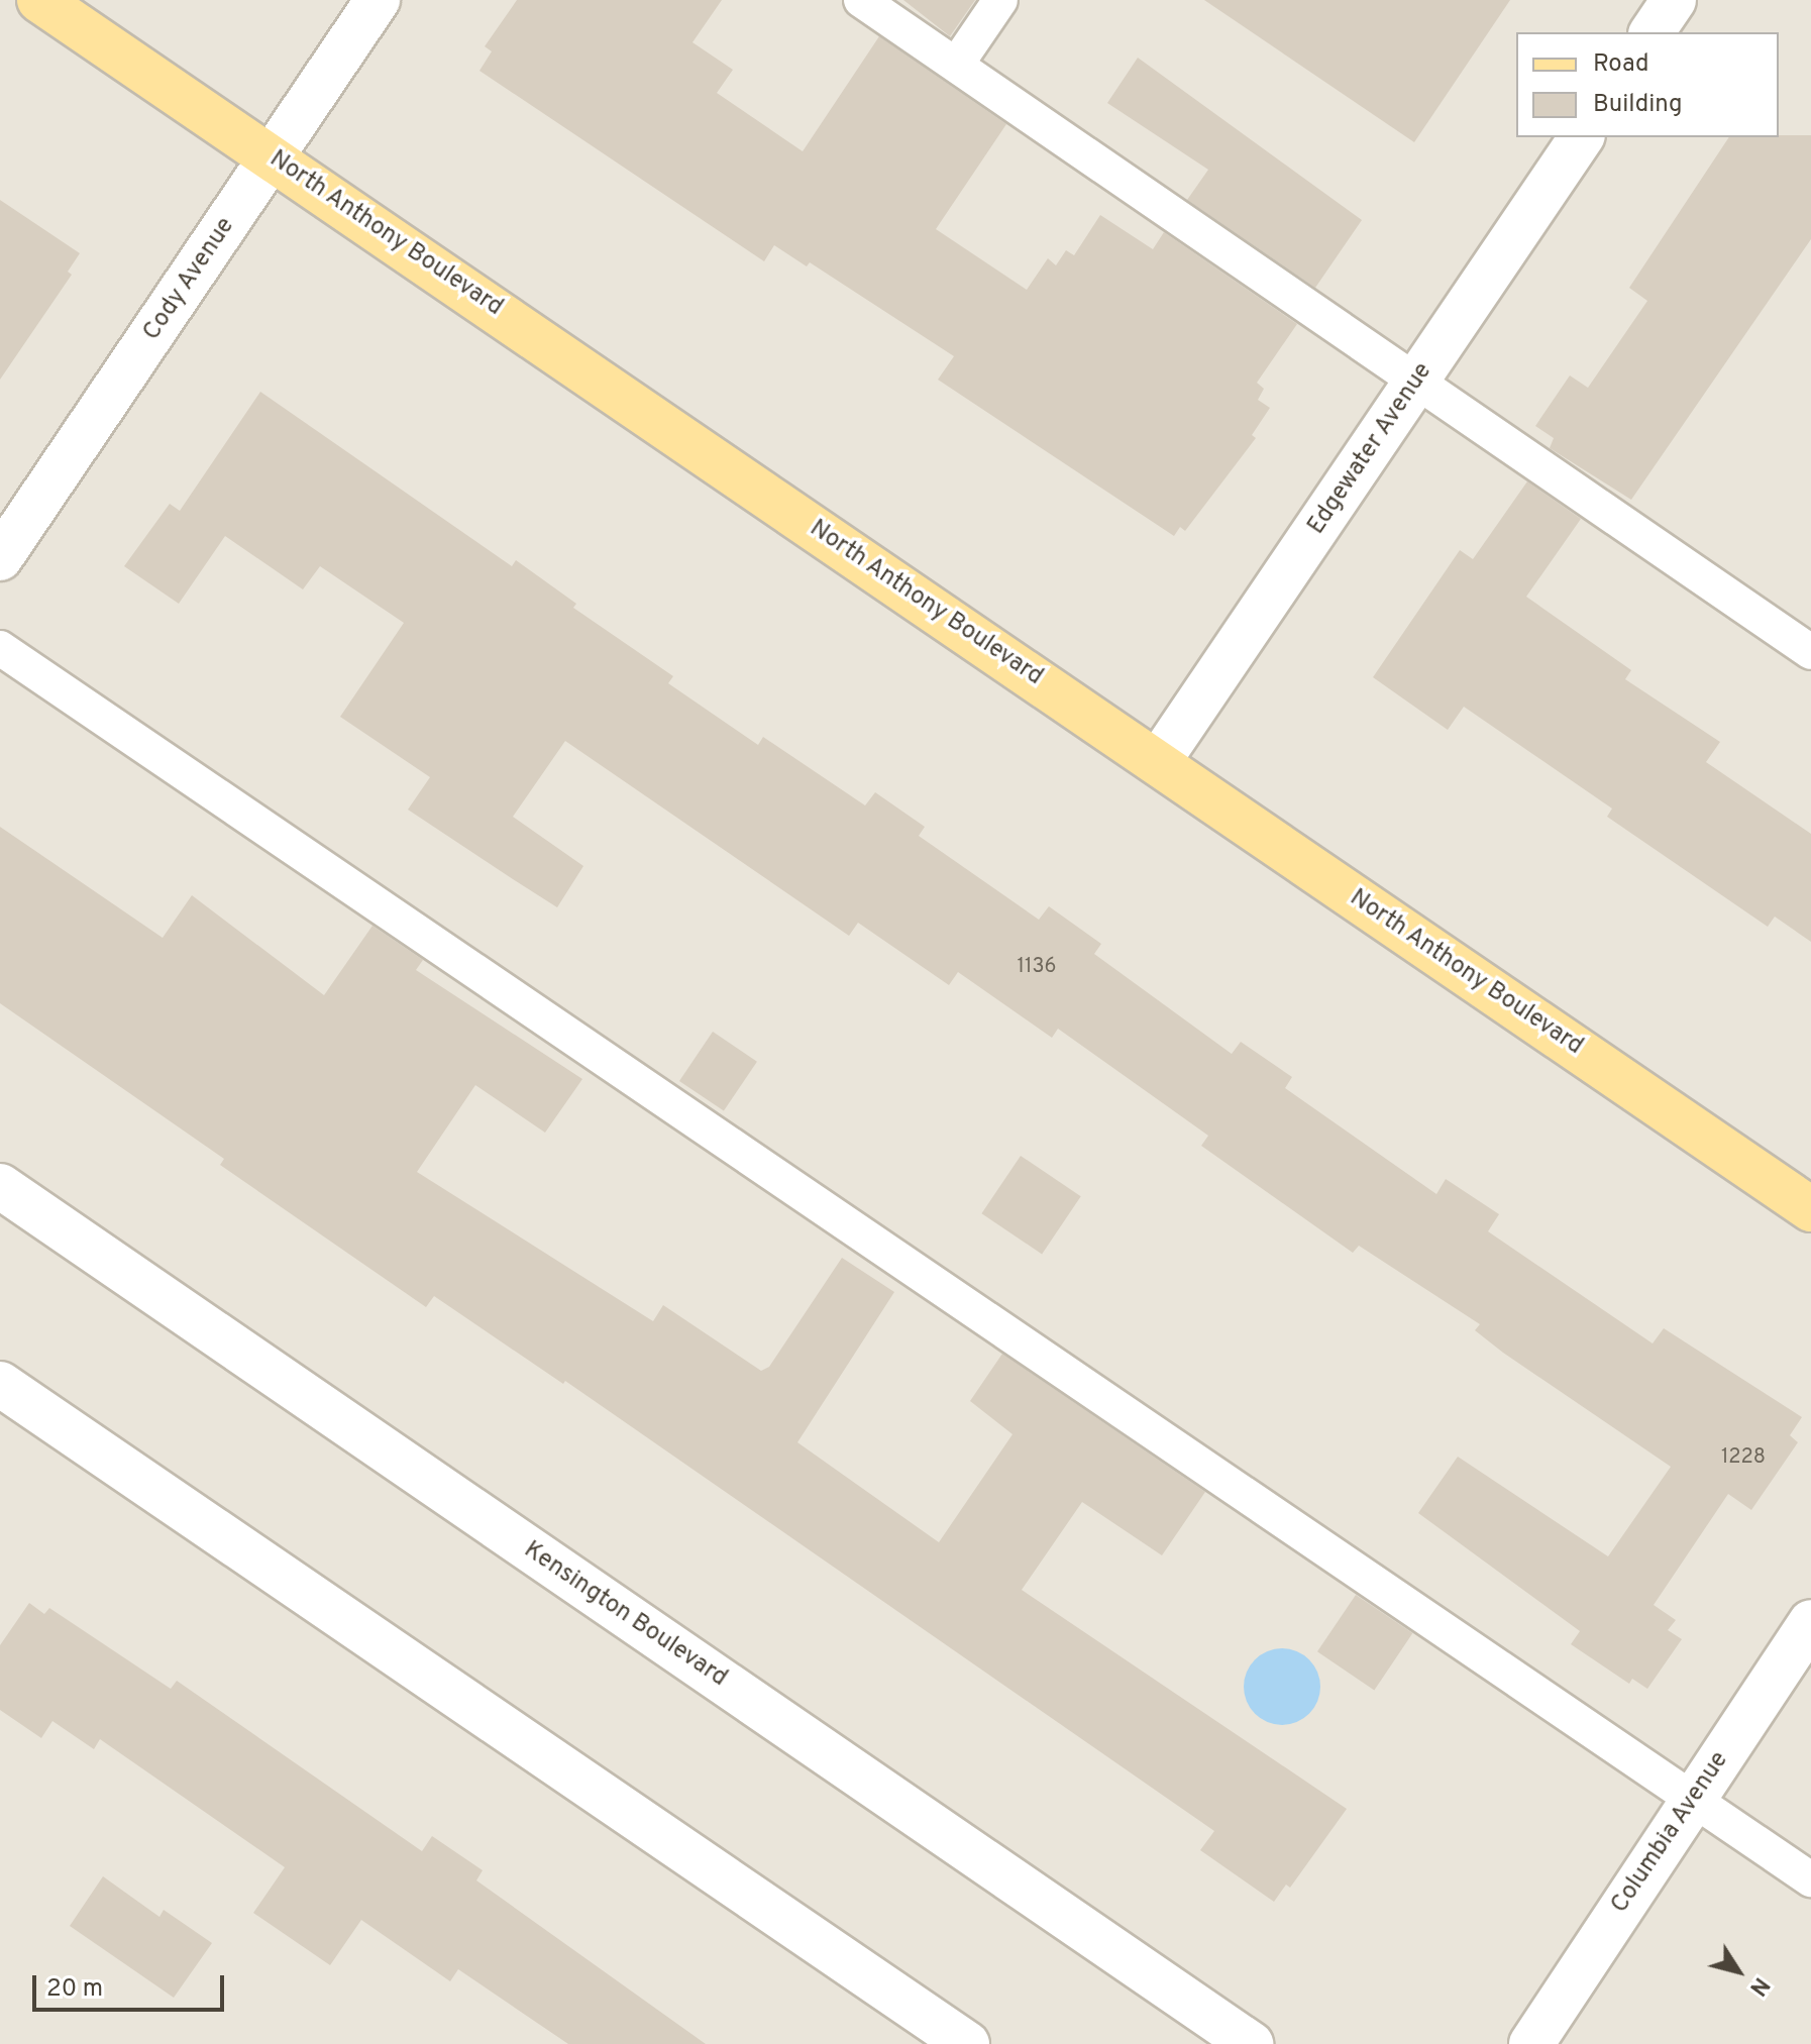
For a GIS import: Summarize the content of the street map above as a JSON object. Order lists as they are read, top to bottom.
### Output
{
  "streets": {
    "main road": ["North Anthony Boulevard"],
    "street": [
      "Cody Avenue",
      "Edgewater Avenue",
      "Kensington Boulevard",
      "Columbia Avenue"
    ]
  },
  "crossings": [
    ["North Anthony Boulevard", "Cody Avenue"],
    ["North Anthony Boulevard", "Edgewater Avenue"]
  ],
  "house_numbers": ["1136", "1228"],
  "legend": ["Road", "Building"],
  "scale_bar": "20 m",
  "north": "bottom right"
}
